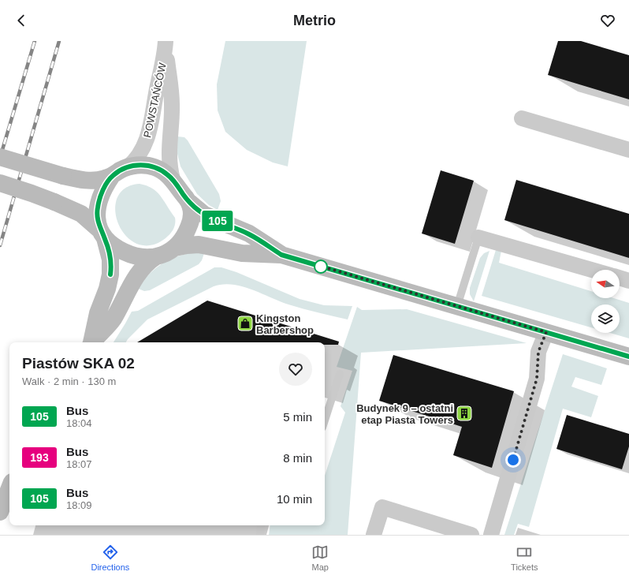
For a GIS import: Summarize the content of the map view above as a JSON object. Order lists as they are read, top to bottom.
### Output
{
  "streets": {
    "street": ["POWSTAŃCÓW"]
  },
  "places": {
    "shop": ["Kingston Barbershop"],
    "building": ["Budynek 9 – ostatni etap Piasta Towers"]
  },
  "lines": ["bus line 105"],
  "north": "left",
  "page": {
    "header": "Metrio",
    "on_map": "105",
    "heading": ["Piastów SKA 02", "Walk · 2 min · 130 m"],
    "list": [
      {
        "mark": "105",
        "name": "Bus",
        "note": "18:04",
        "value": "5 min"
      },
      {
        "mark": "193",
        "name": "Bus",
        "note": "18:07",
        "value": "8 min"
      },
      {
        "mark": "105",
        "name": "Bus",
        "note": "18:09",
        "value": "10 min"
      }
    ],
    "tabs": ["Directions", "Map", "Tickets"]
  }
}
